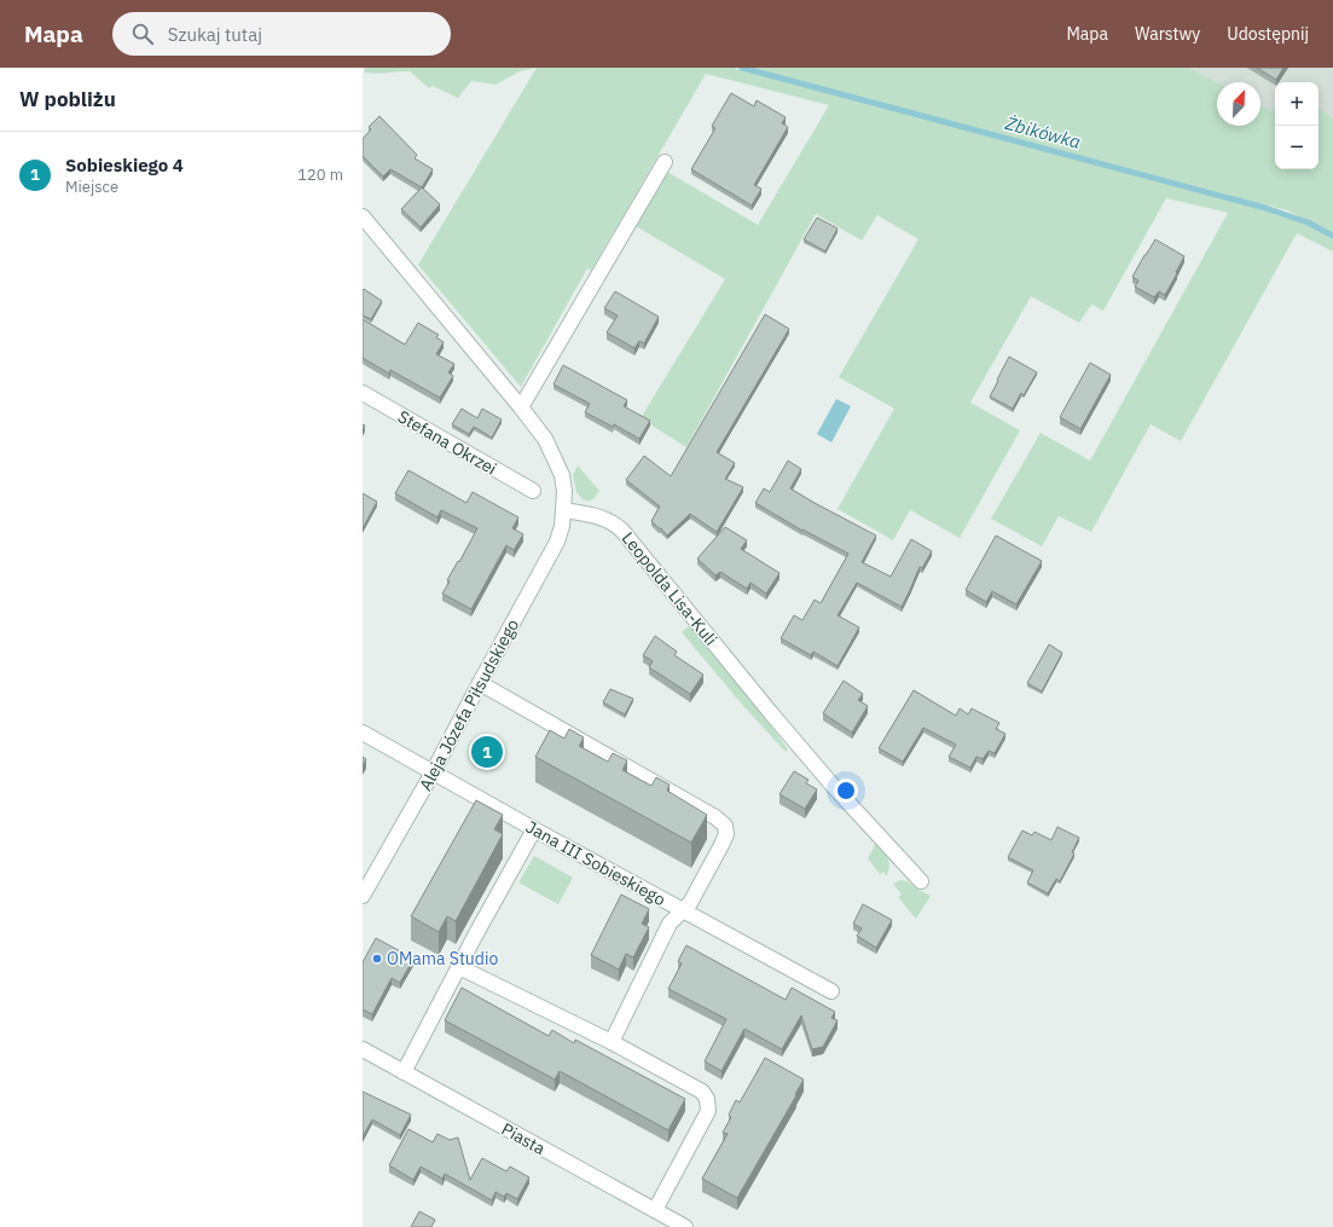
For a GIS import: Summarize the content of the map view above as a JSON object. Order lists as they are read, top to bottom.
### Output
{
  "streets": {
    "street": [
      "Stefana Okrzei",
      "Leopolda Lisa-Kuli",
      "Aleja Józefa Piłsudskiego",
      "Jana III Sobieskiego",
      "Piasta"
    ]
  },
  "crossings": [
    ["Leopolda Lisa-Kuli", "Aleja Józefa Piłsudskiego"],
    ["Aleja Józefa Piłsudskiego", "Jana III Sobieskiego"]
  ],
  "water": ["Żbikówka"],
  "places": ["OMama Studio"],
  "north": "top right",
  "page": {
    "header": "Mapa",
    "search": "Szukaj tutaj",
    "nav": ["Mapa", "Warstwy", "Udostępnij"],
    "heading": "W pobliżu",
    "map_buttons": ["+", "−"],
    "list": [
      {
        "mark": "1",
        "name": "Sobieskiego 4",
        "note": "Miejsce",
        "value": "120 m"
      }
    ],
    "pins": "1"
  }
}
